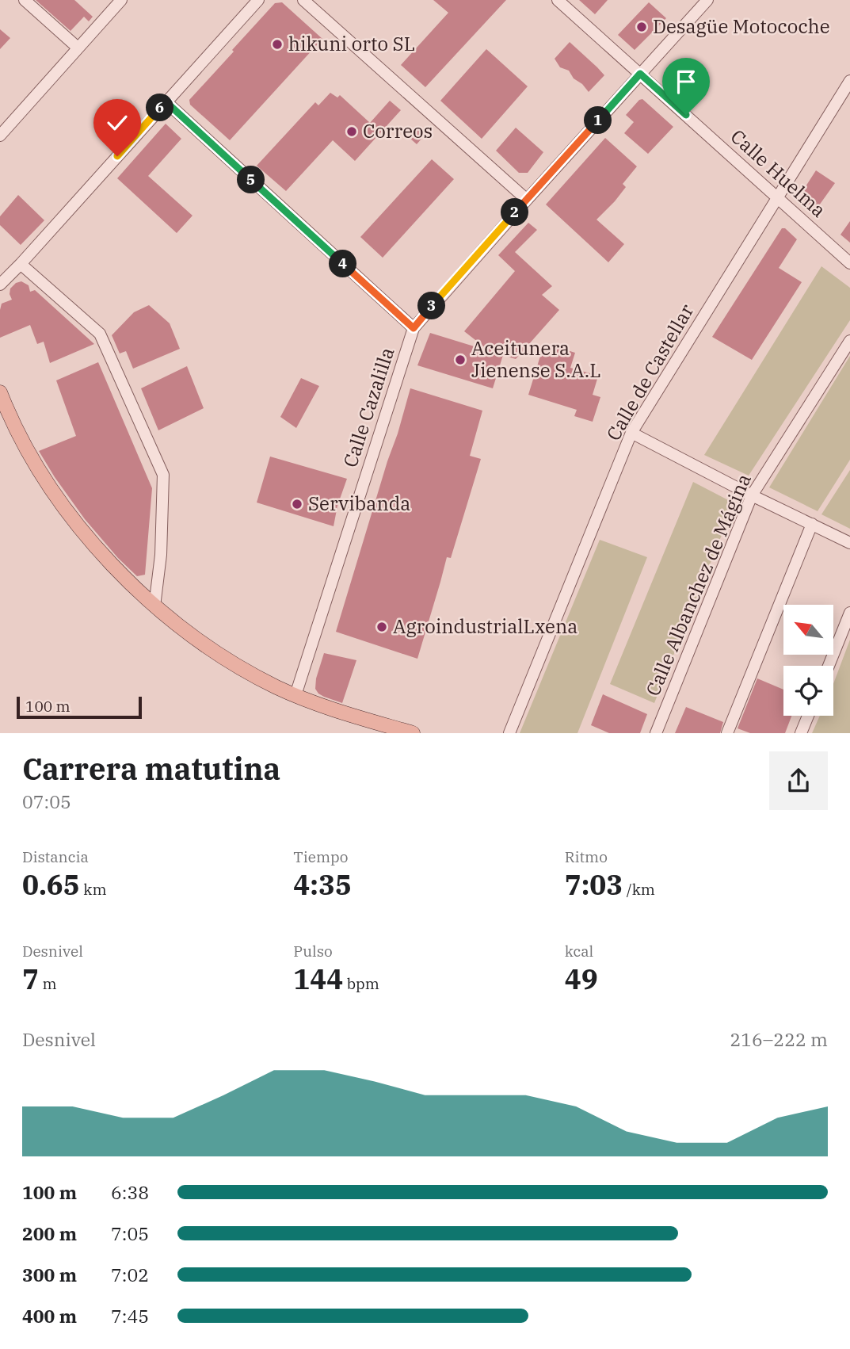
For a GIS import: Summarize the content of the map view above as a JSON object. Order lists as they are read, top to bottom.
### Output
{
  "streets": {
    "street": [
      "Calle Huelma",
      "Calle de Castellar",
      "Calle Cazalilla",
      "Calle Albanchez de Mágina"
    ]
  },
  "crossings": [
    ["Calle Huelma", "Calle de Castellar"],
    ["Calle Huelma", "Calle Cazalilla"]
  ],
  "places": [
    "Desagüe Motocoche",
    "hikuni orto SL",
    "Correos",
    "Aceitunera Jienense S.A.L",
    "Servibanda",
    "AgroindustrialLxena"
  ],
  "scale_bar": "100 m",
  "north": "top left",
  "page": {
    "pins": [
      "6",
      "1",
      "5",
      "2",
      "4",
      "3"
    ],
    "scale": "100 m",
    "heading": ["Carrera matutina", "07:05"],
    "stats": [
      ["Distancia", "0.65 km"],
      ["Tiempo", "4:35"],
      ["Ritmo", "7:03 /km"],
      ["Desnivel", "7 m"],
      ["Pulso", "144 bpm"],
      ["kcal", "49"]
    ],
    "chart": ["Desnivel", "216–222 m"],
    "list": [
      {
        "name": "100 m",
        "note": "6:38"
      },
      {
        "name": "200 m",
        "note": "7:05"
      },
      {
        "name": "300 m",
        "note": "7:02"
      },
      {
        "name": "400 m",
        "note": "7:45"
      }
    ]
  }
}
